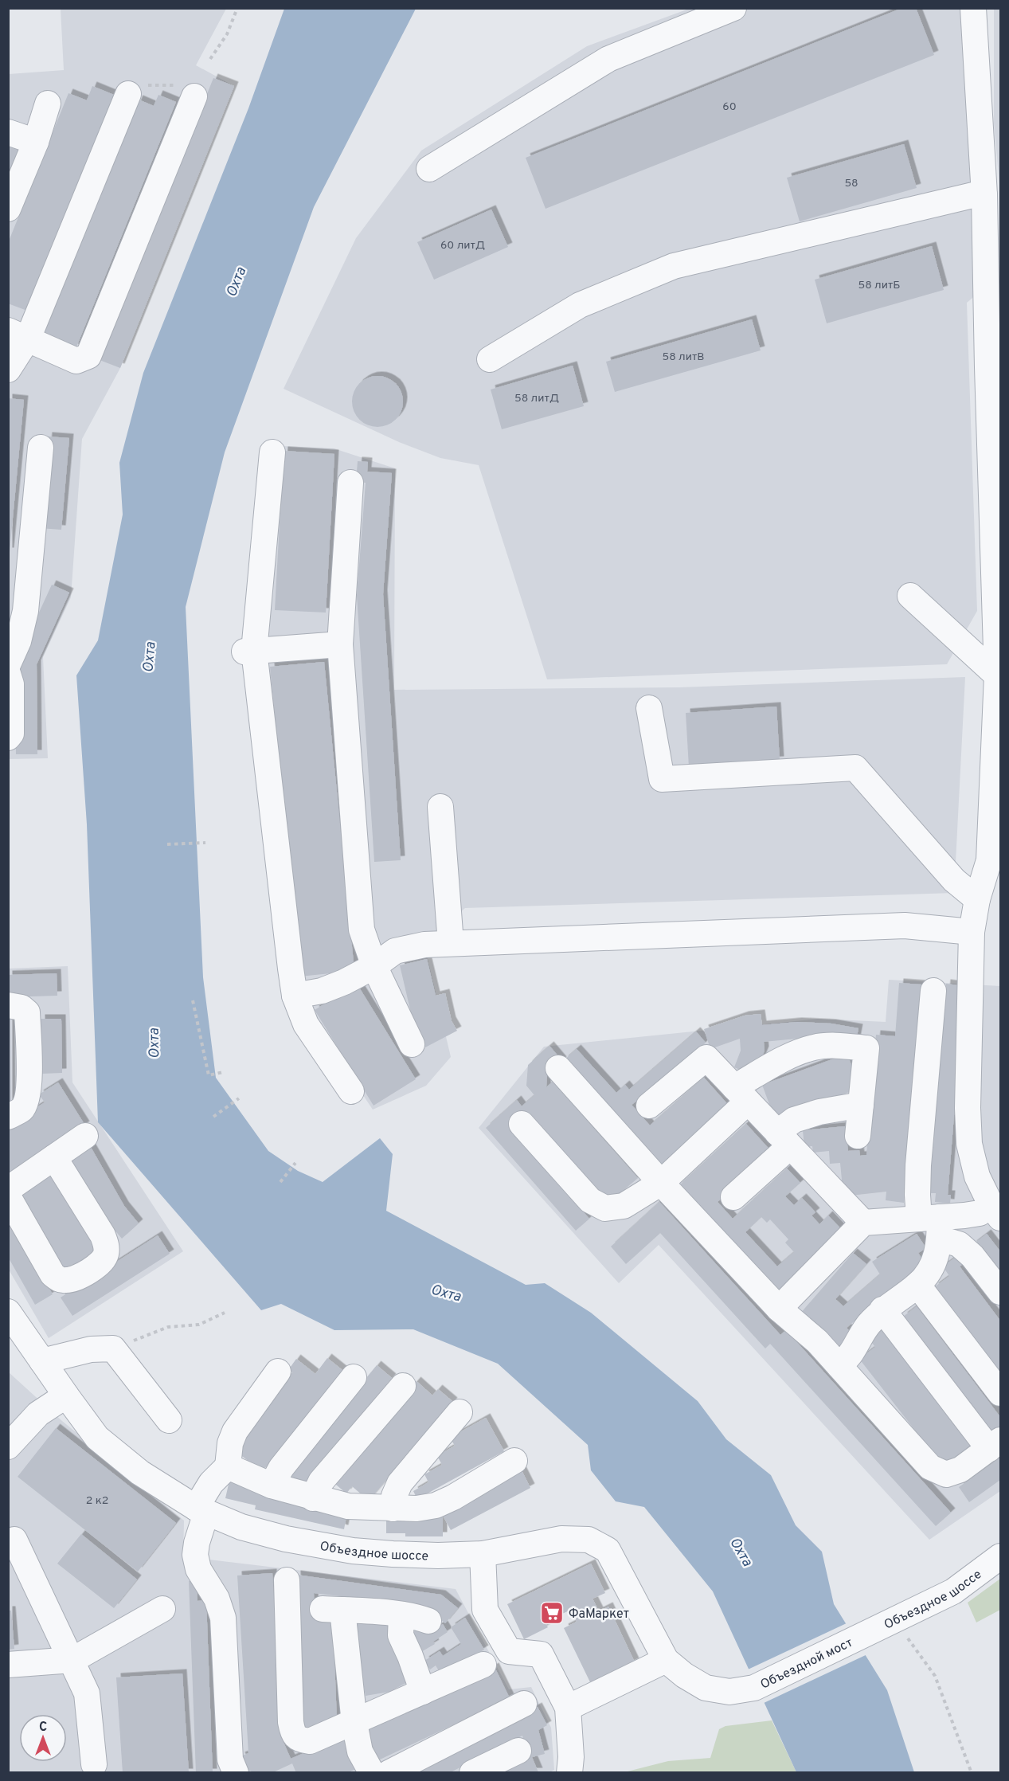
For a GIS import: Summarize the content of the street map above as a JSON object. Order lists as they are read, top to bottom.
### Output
{
  "streets": {
    "street": ["Объездное шоссе", "Объездной мост"]
  },
  "crossings": [
    ["Объездное шоссе", "Объездной мост"]
  ],
  "water": ["Охта"],
  "places": {
    "supermarket": ["ФаМаркет"]
  },
  "house_numbers": [
    "60",
    "58",
    "60 литД",
    "58 литБ",
    "58 литВ",
    "58 литД",
    "2 к2"
  ],
  "north": "top"
}
